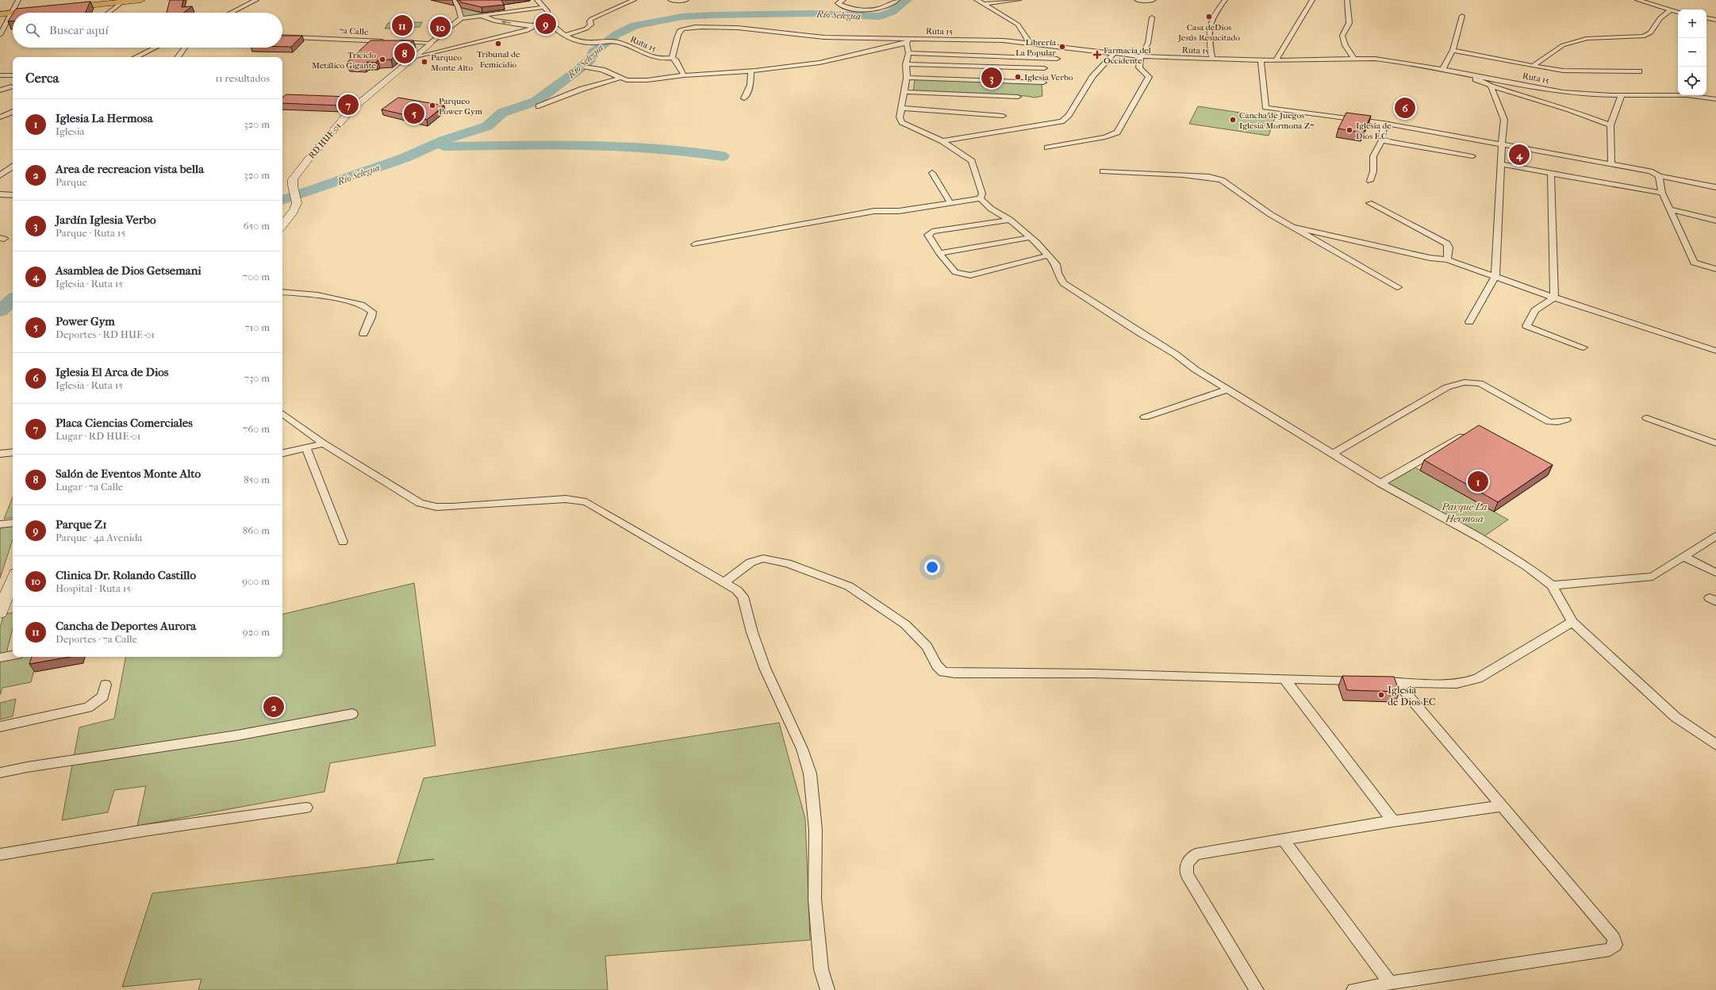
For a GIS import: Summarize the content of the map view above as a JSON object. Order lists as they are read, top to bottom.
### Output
{
  "streets": {
    "street": ["7a Calle", "Ruta 15", "RD HUE-01"]
  },
  "crossings": [
    ["7a Calle", "RD HUE-01"]
  ],
  "water": ["Río Selegua"],
  "parks": ["Parque La Hermosa"],
  "places": {
    "other": [
      "Casa deDios Jesús Resucitado",
      "Tribunal de Femicidio",
      "Librería La Popular",
      "Triciclo Metálico Gigante",
      "Parqueo Monte Alto",
      "Iglesia Verbo",
      "Parqueo Power Gym",
      "Cancha de Juegos Iglesia Mormona Z7",
      "Iglesia de Dios E.C.",
      "Iglesia de Dios EC"
    ],
    "health": ["Farmacia del Occidente"]
  },
  "page": {
    "map_buttons": ["+", "−"],
    "pins": [
      "9",
      "11",
      "10",
      "8",
      "3",
      "7",
      "6",
      "5",
      "4",
      "1",
      "2"
    ],
    "search": "Buscar aquí",
    "heading": ["Cerca", "11 resultados"],
    "list": [
      {
        "mark": "1",
        "name": "Iglesia La Hermosa",
        "note": "Iglesia",
        "value": "320 m"
      },
      {
        "mark": "2",
        "name": "Area de recreacion vista bella",
        "note": "Parque",
        "value": "320 m"
      },
      {
        "mark": "3",
        "name": "Jardín Iglesia Verbo",
        "note": "Parque · Ruta 15",
        "value": "650 m"
      },
      {
        "mark": "4",
        "name": "Asamblea de Dios Getsemani",
        "note": "Iglesia · Ruta 15",
        "value": "700 m"
      },
      {
        "mark": "5",
        "name": "Power Gym",
        "note": "Deportes · RD HUE-01",
        "value": "710 m"
      },
      {
        "mark": "6",
        "name": "Iglesia El Arca de Dios",
        "note": "Iglesia · Ruta 15",
        "value": "730 m"
      },
      {
        "mark": "7",
        "name": "Placa Ciencias Comerciales",
        "note": "Lugar · RD HUE-01",
        "value": "760 m"
      },
      {
        "mark": "8",
        "name": "Salón de Eventos Monte Alto",
        "note": "Lugar · 7a Calle",
        "value": "850 m"
      },
      {
        "mark": "9",
        "name": "Parque Z1",
        "note": "Parque · 4a Avenida",
        "value": "860 m"
      },
      {
        "mark": "10",
        "name": "Clinica Dr. Rolando Castillo",
        "note": "Hospital · Ruta 15",
        "value": "900 m"
      },
      {
        "mark": "11",
        "name": "Cancha de Deportes Aurora",
        "note": "Deportes · 7a Calle",
        "value": "920 m"
      }
    ]
  }
}
